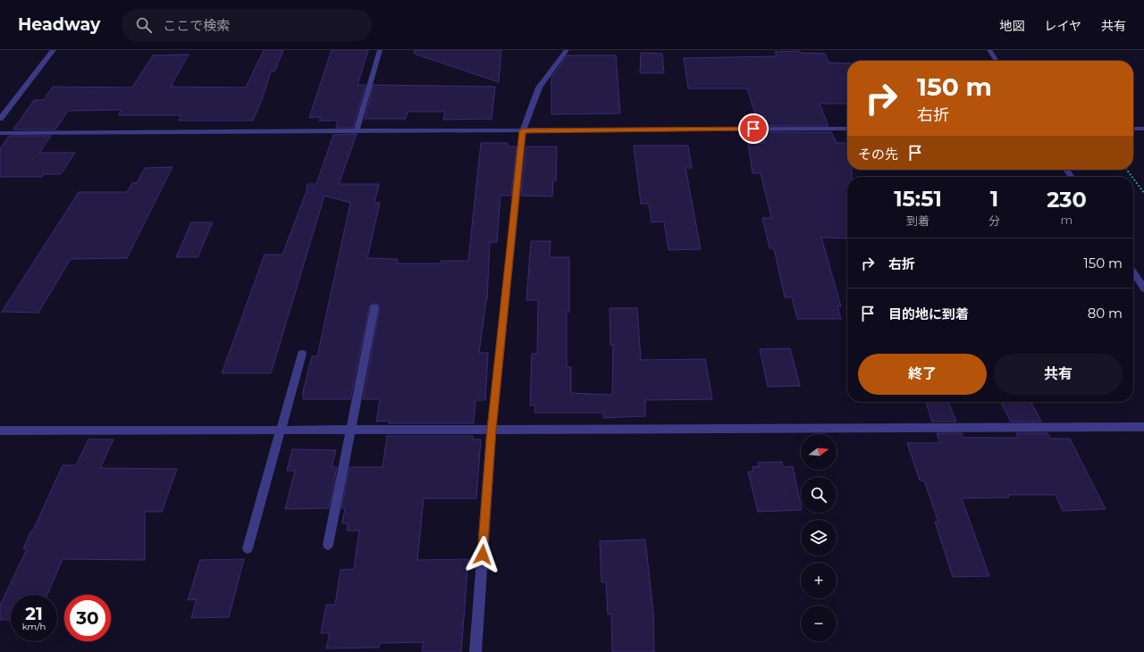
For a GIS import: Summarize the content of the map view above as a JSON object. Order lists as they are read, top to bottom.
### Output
{
  "north": "right",
  "page": {
    "header": "Headway",
    "search": "ここで検索",
    "nav": ["地図", "レイヤ", "共有"],
    "turn": ["150 m", "右折"],
    "then": "その先",
    "eta": [
      "15:51",
      "到着",
      "1",
      "分",
      "230",
      "m"
    ],
    "list": [
      {
        "name": "右折",
        "value": "150 m"
      },
      {
        "name": "目的地に到着",
        "value": "80 m"
      }
    ],
    "buttons": ["終了", "共有"],
    "map_buttons": ["+", "−"],
    "speed": "21 km/h",
    "limit": "30"
  }
}
